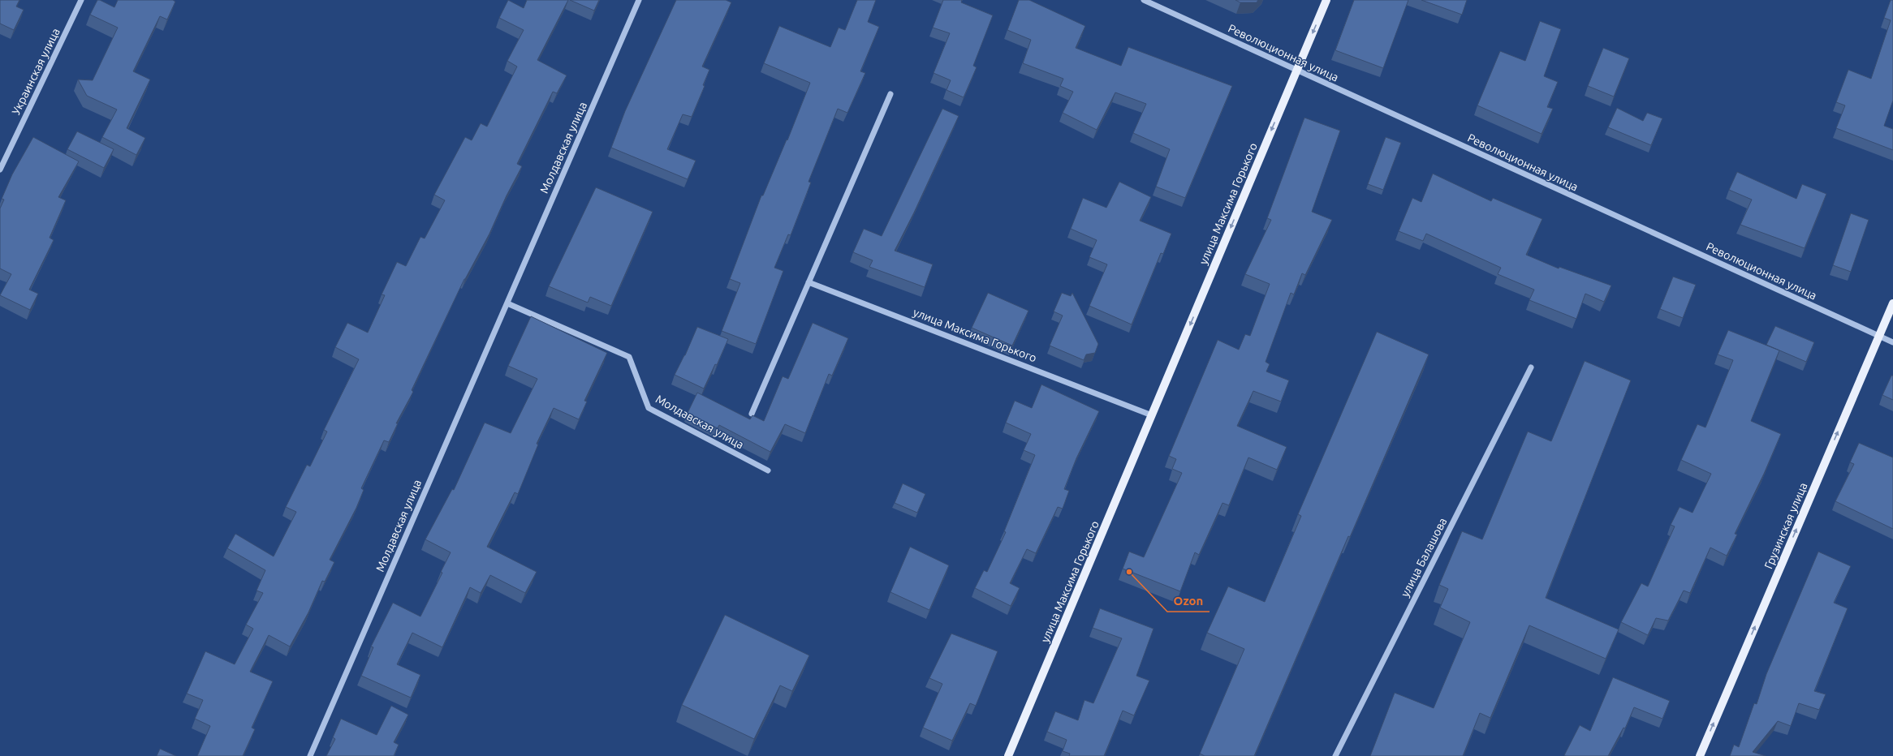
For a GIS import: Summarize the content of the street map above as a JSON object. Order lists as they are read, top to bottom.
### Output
{
  "streets": {
    "main road": ["улица Максима Горького", "Грузинская улица"],
    "street": [
      "Революционная улица",
      "Украинская улица",
      "Молдавская улица",
      "улица Балашова"
    ]
  },
  "crossings": [
    ["Революционная улица", "улица Максима Горького"],
    ["Революционная улица", "Грузинская улица"]
  ],
  "one_way": ["улица Максима Горького", "Грузинская улица"],
  "places": ["Ozon"]
}
